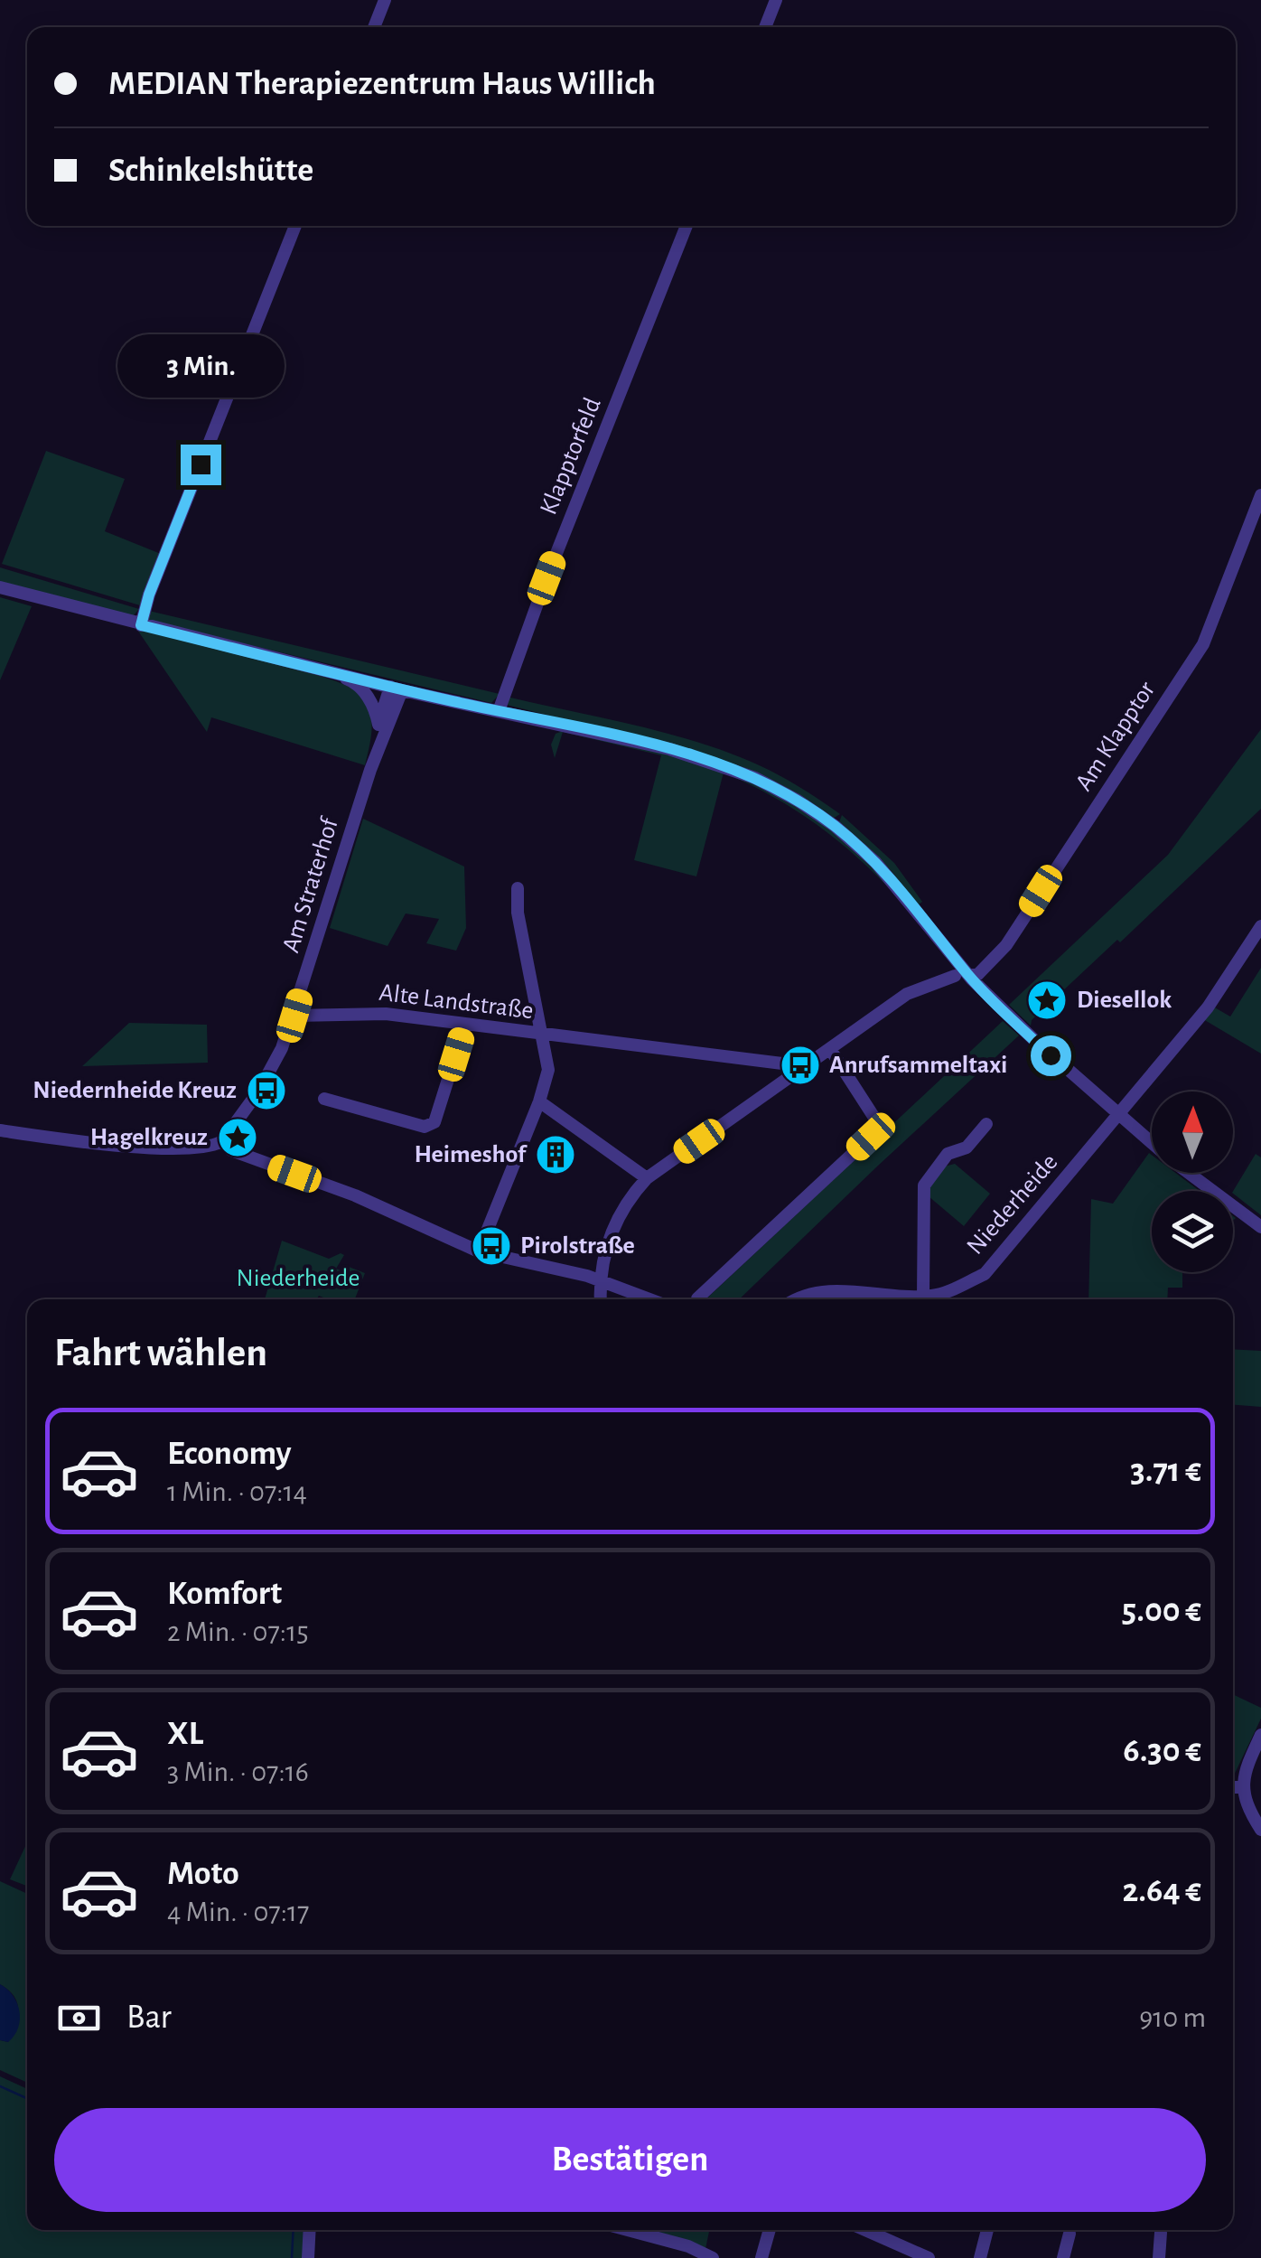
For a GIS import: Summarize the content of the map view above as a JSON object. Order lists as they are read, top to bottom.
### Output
{
  "streets": {
    "street": [
      "Klapptorfeld",
      "Am Klapptor",
      "Am Straterhof",
      "Alte Landstraße",
      "Niederheide"
    ]
  },
  "crossings": [
    ["Am Straterhof", "Alte Landstraße"]
  ],
  "parks": ["Niederheide"],
  "places": {
    "place": ["Diesellok", "Hagelkreuz"],
    "bus stop": ["Anrufsammeltaxi", "Niedernheide Kreuz", "Pirolstraße"],
    "building": ["Heimeshof"]
  },
  "north": "top",
  "page": {
    "banner": ["MEDIAN Therapiezentrum Haus Willich", "Schinkelshütte"],
    "bubble": "3 Min.",
    "heading": "Fahrt wählen",
    "list": [
      {
        "name": "Economy",
        "note": "1 Min. · 07:14",
        "value": "3.71 €"
      },
      {
        "name": "Komfort",
        "note": "2 Min. · 07:15",
        "value": "5.00 €"
      },
      {
        "name": "XL",
        "note": "3 Min. · 07:16",
        "value": "6.30 €"
      },
      {
        "name": "Moto",
        "note": "4 Min. · 07:17",
        "value": "2.64 €"
      }
    ],
    "pay": ["Bar", "910 m"],
    "buttons": "Bestätigen"
  }
}
